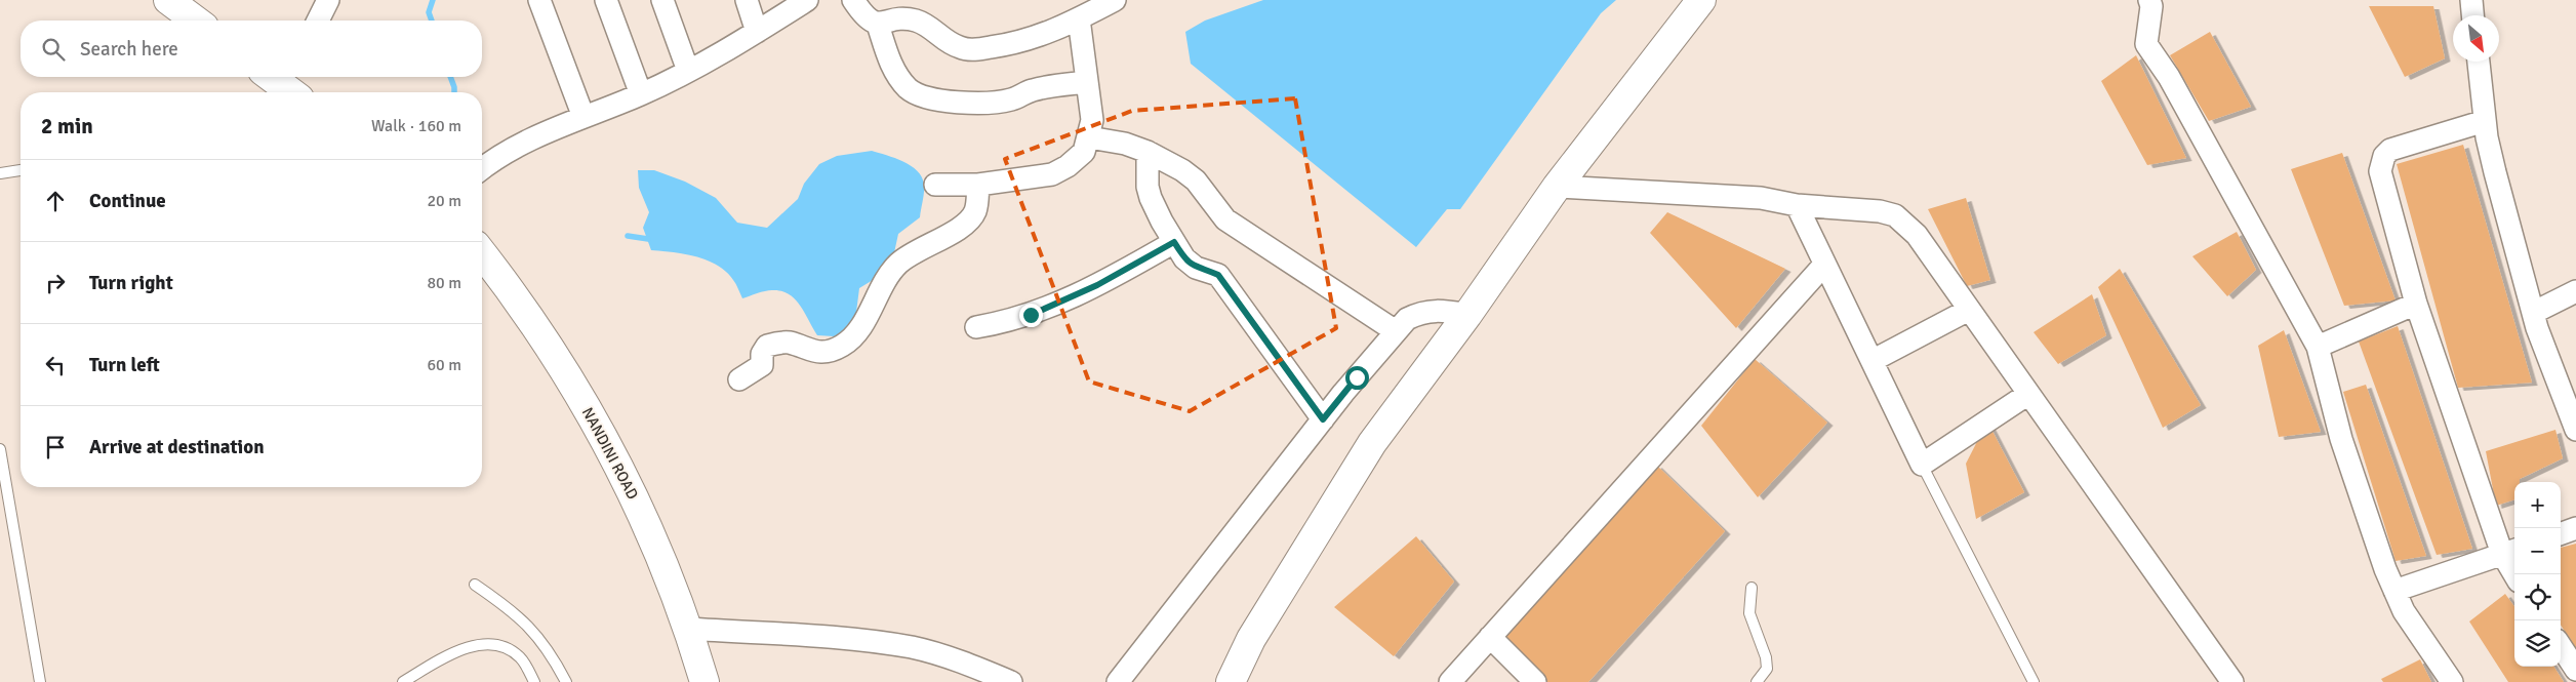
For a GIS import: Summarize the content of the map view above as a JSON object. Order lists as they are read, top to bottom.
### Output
{
  "streets": {
    "main road": ["NANDINI ROAD"]
  },
  "north": "bottom right",
  "page": {
    "search": "Search here",
    "heading": ["2 min", "Walk · 160 m"],
    "list": [
      ["Continue", "20 m"],
      ["Turn right", "80 m"],
      ["Turn left", "60 m"],
      "Arrive at destination"
    ],
    "map_buttons": ["+", "−"]
  }
}
